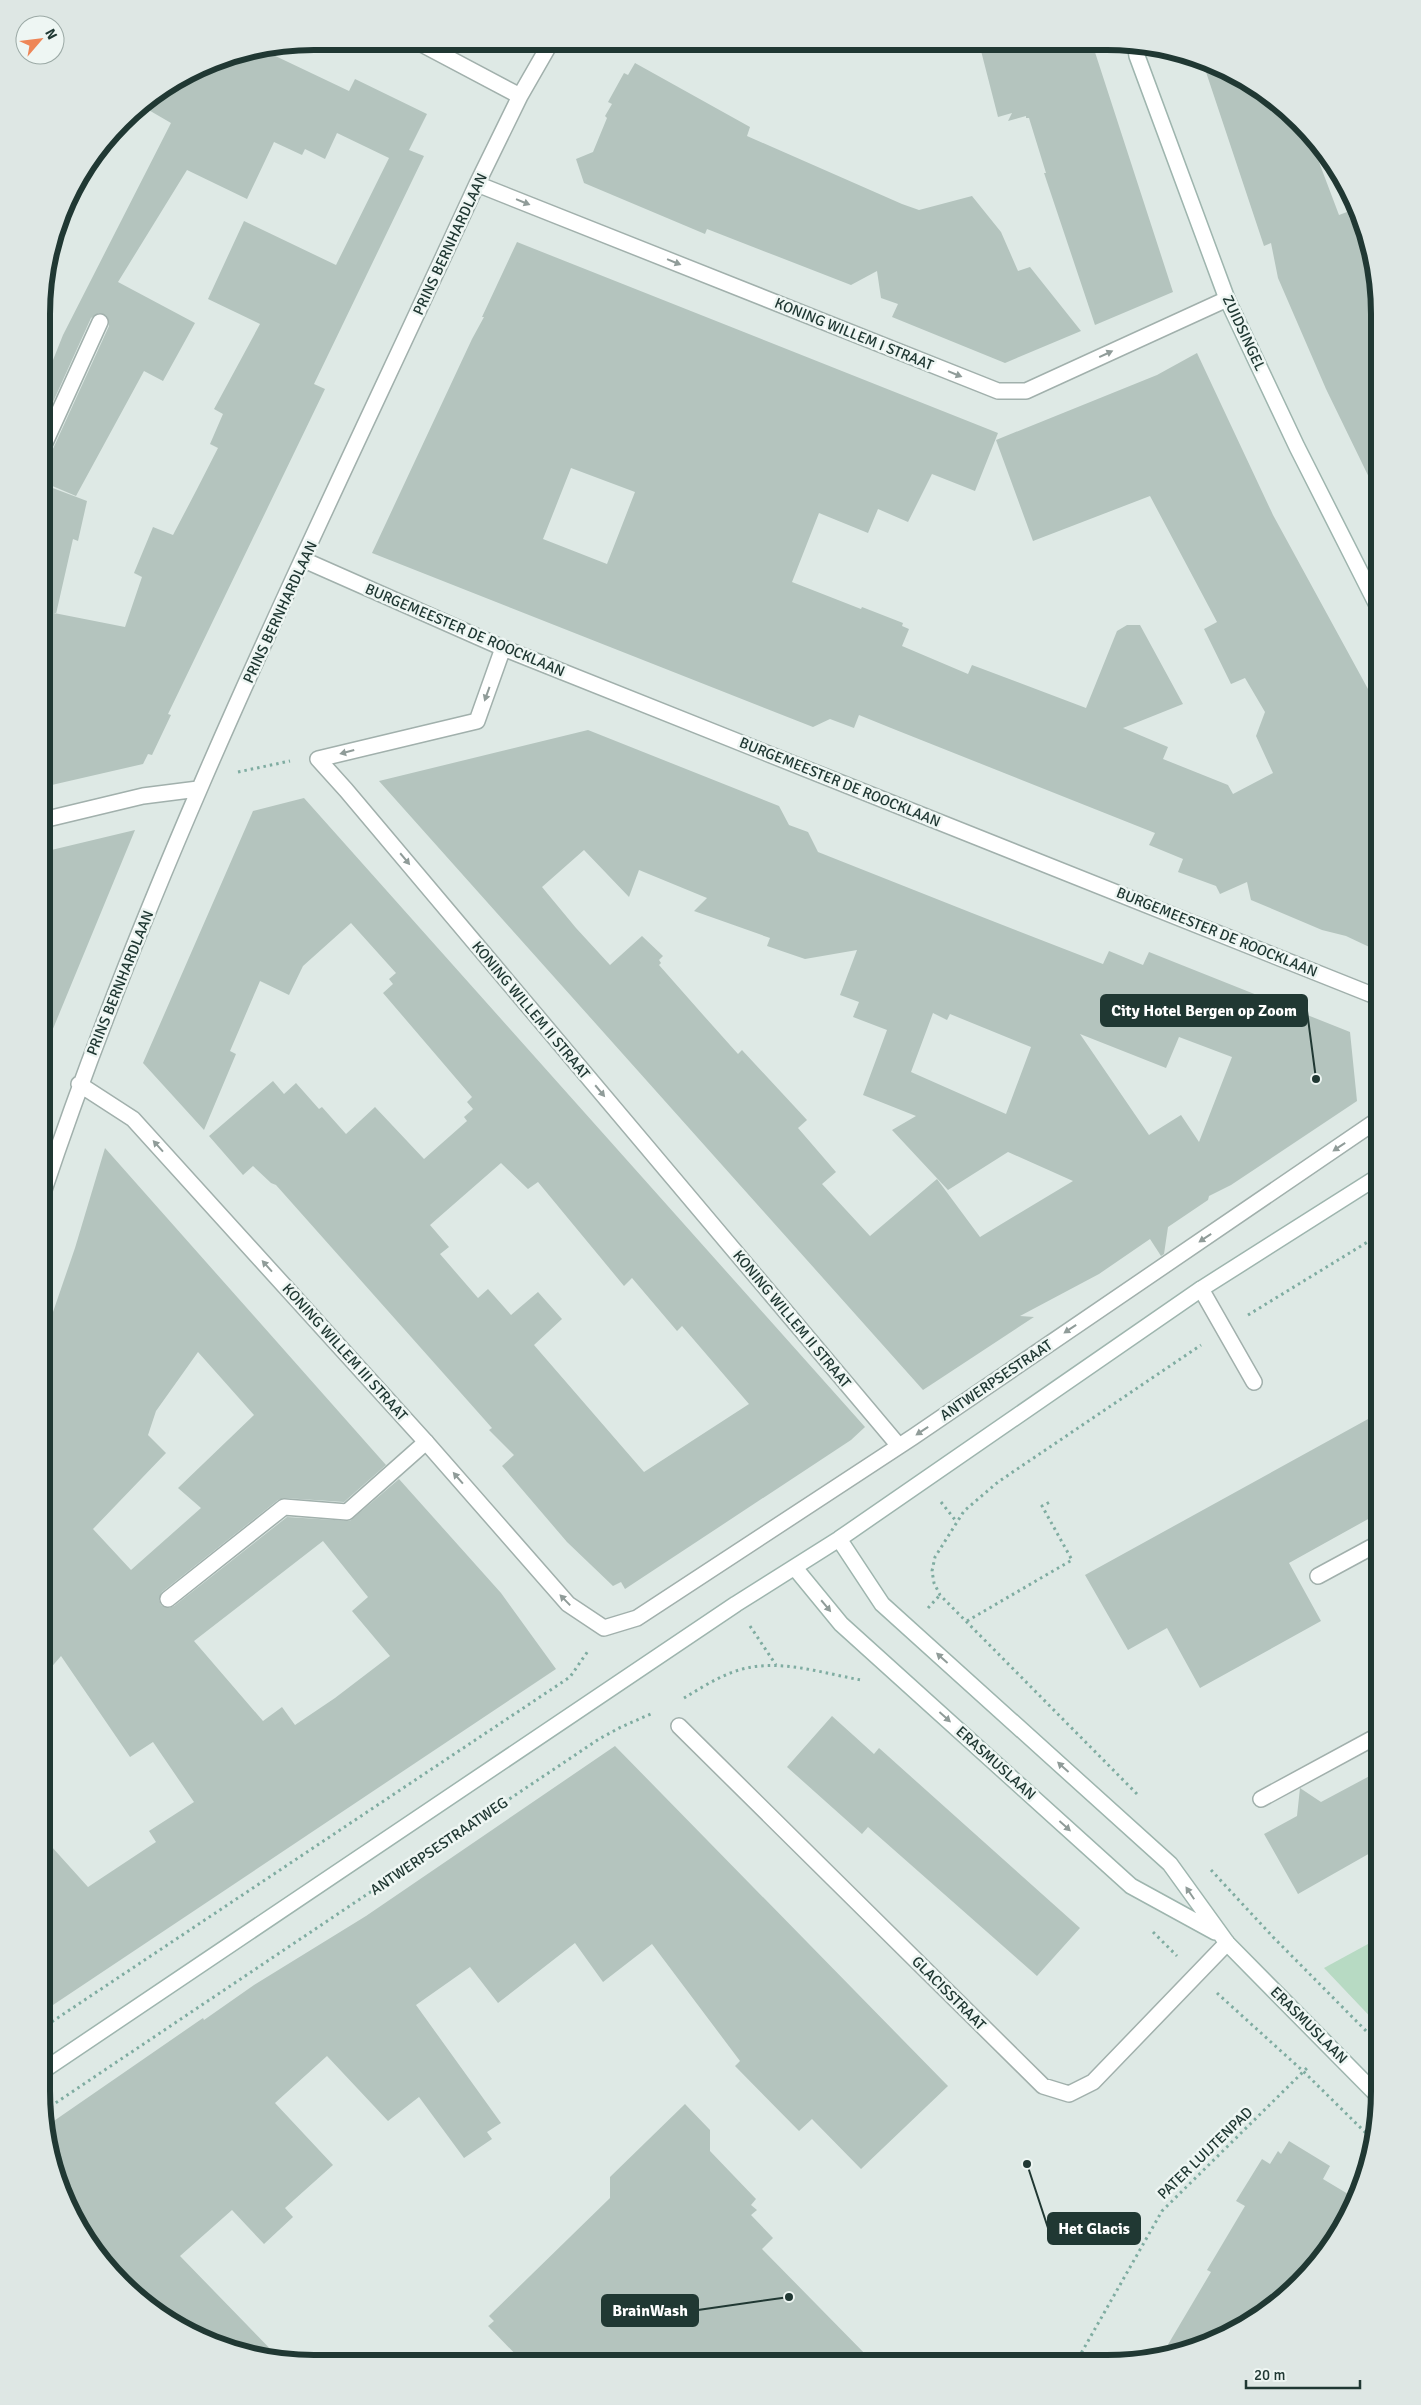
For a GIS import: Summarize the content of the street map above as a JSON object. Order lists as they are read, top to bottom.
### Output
{
  "streets": {
    "street": [
      "PRINS BERNHARDLAAN",
      "ZUIDSINGEL",
      "KONING WILLEM I STRAAT",
      "BURGEMEESTER DE ROOCKLAAN",
      "KONING WILLEM II STRAAT",
      "KONING WILLEM III STRAAT",
      "ANTWERPSESTRAAT",
      "ERASMUSLAAN",
      "GLACISSTRAAT"
    ],
    "path": ["ANTWERPSESTRAATWEG", "PATER LUIJTENPAD"]
  },
  "crossings": [
    ["PRINS BERNHARDLAAN", "KONING WILLEM I STRAAT"],
    ["PRINS BERNHARDLAAN", "BURGEMEESTER DE ROOCKLAAN"],
    ["PRINS BERNHARDLAAN", "KONING WILLEM III STRAAT"],
    ["ZUIDSINGEL", "KONING WILLEM I STRAAT"],
    ["KONING WILLEM II STRAAT", "ANTWERPSESTRAAT"],
    ["KONING WILLEM III STRAAT", "ANTWERPSESTRAAT"],
    ["ERASMUSLAAN", "GLACISSTRAAT"]
  ],
  "one_way": ["KONING WILLEM I STRAAT", "KONING WILLEM II STRAAT", "KONING WILLEM III STRAAT"],
  "places": ["City Hotel Bergen op Zoom", "Het Glacis", "BrainWash"],
  "scale_bar": "20 m",
  "north": "top right"
}
